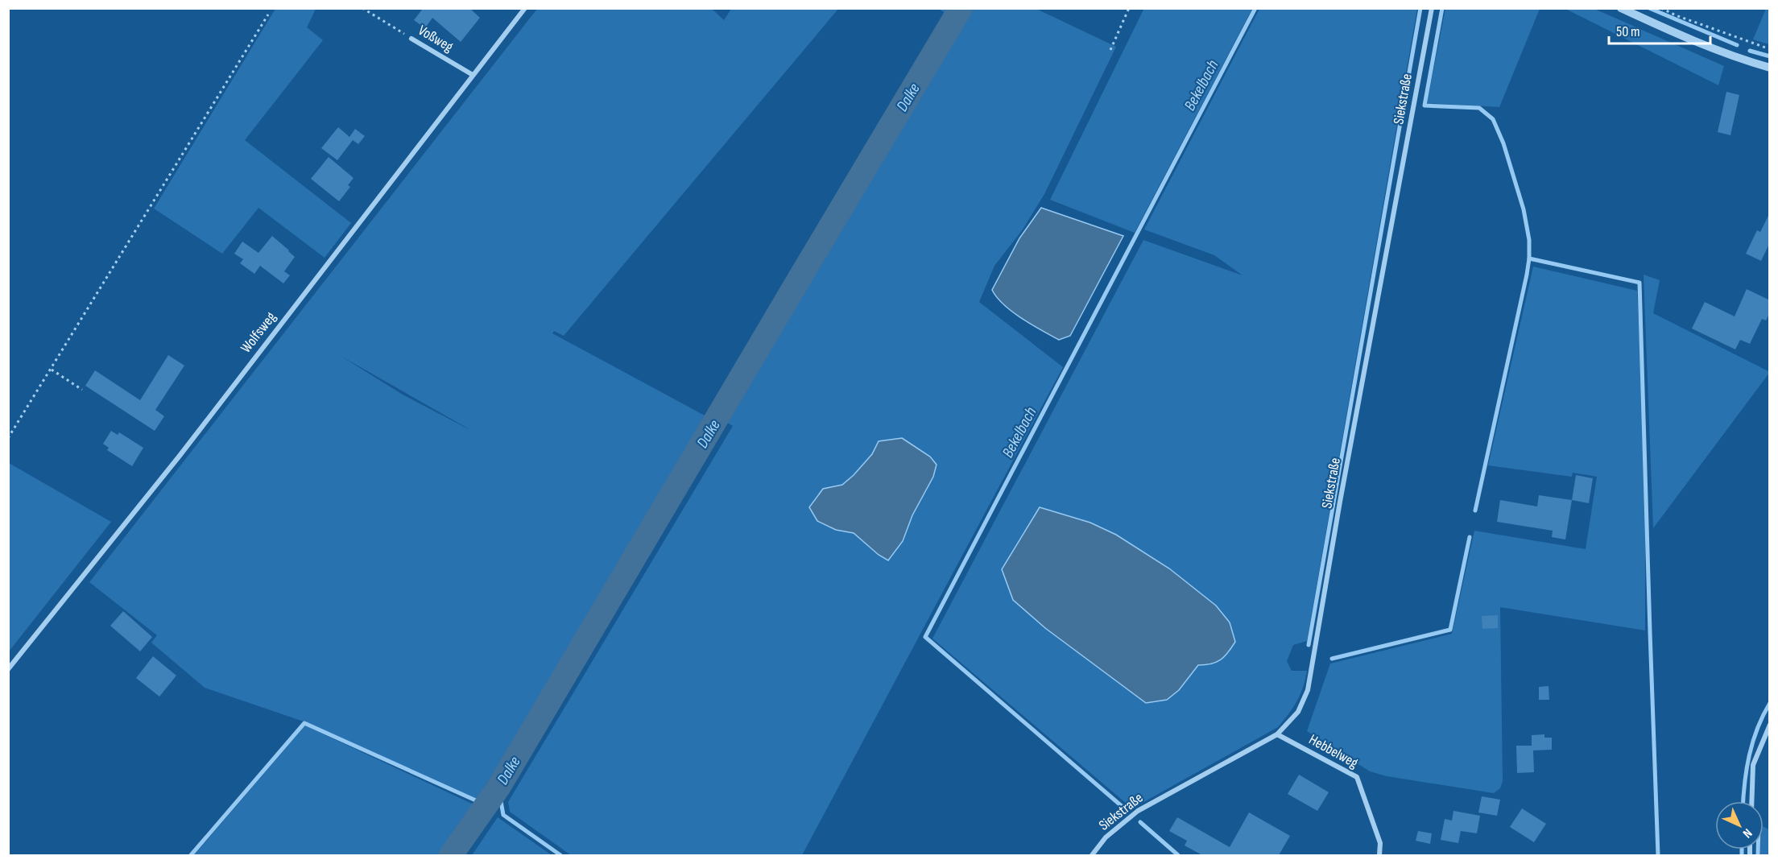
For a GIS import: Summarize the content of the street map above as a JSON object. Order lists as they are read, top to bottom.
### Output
{
  "streets": {
    "street": [
      "Voßweg",
      "Siekstraße",
      "Wolfsweg",
      "Hebbelweg"
    ]
  },
  "crossings": [
    ["Voßweg", "Wolfsweg"],
    ["Siekstraße", "Hebbelweg"]
  ],
  "water": ["Bekelbach", "Dalke"],
  "scale_bar": "50 m",
  "north": "bottom right"
}
